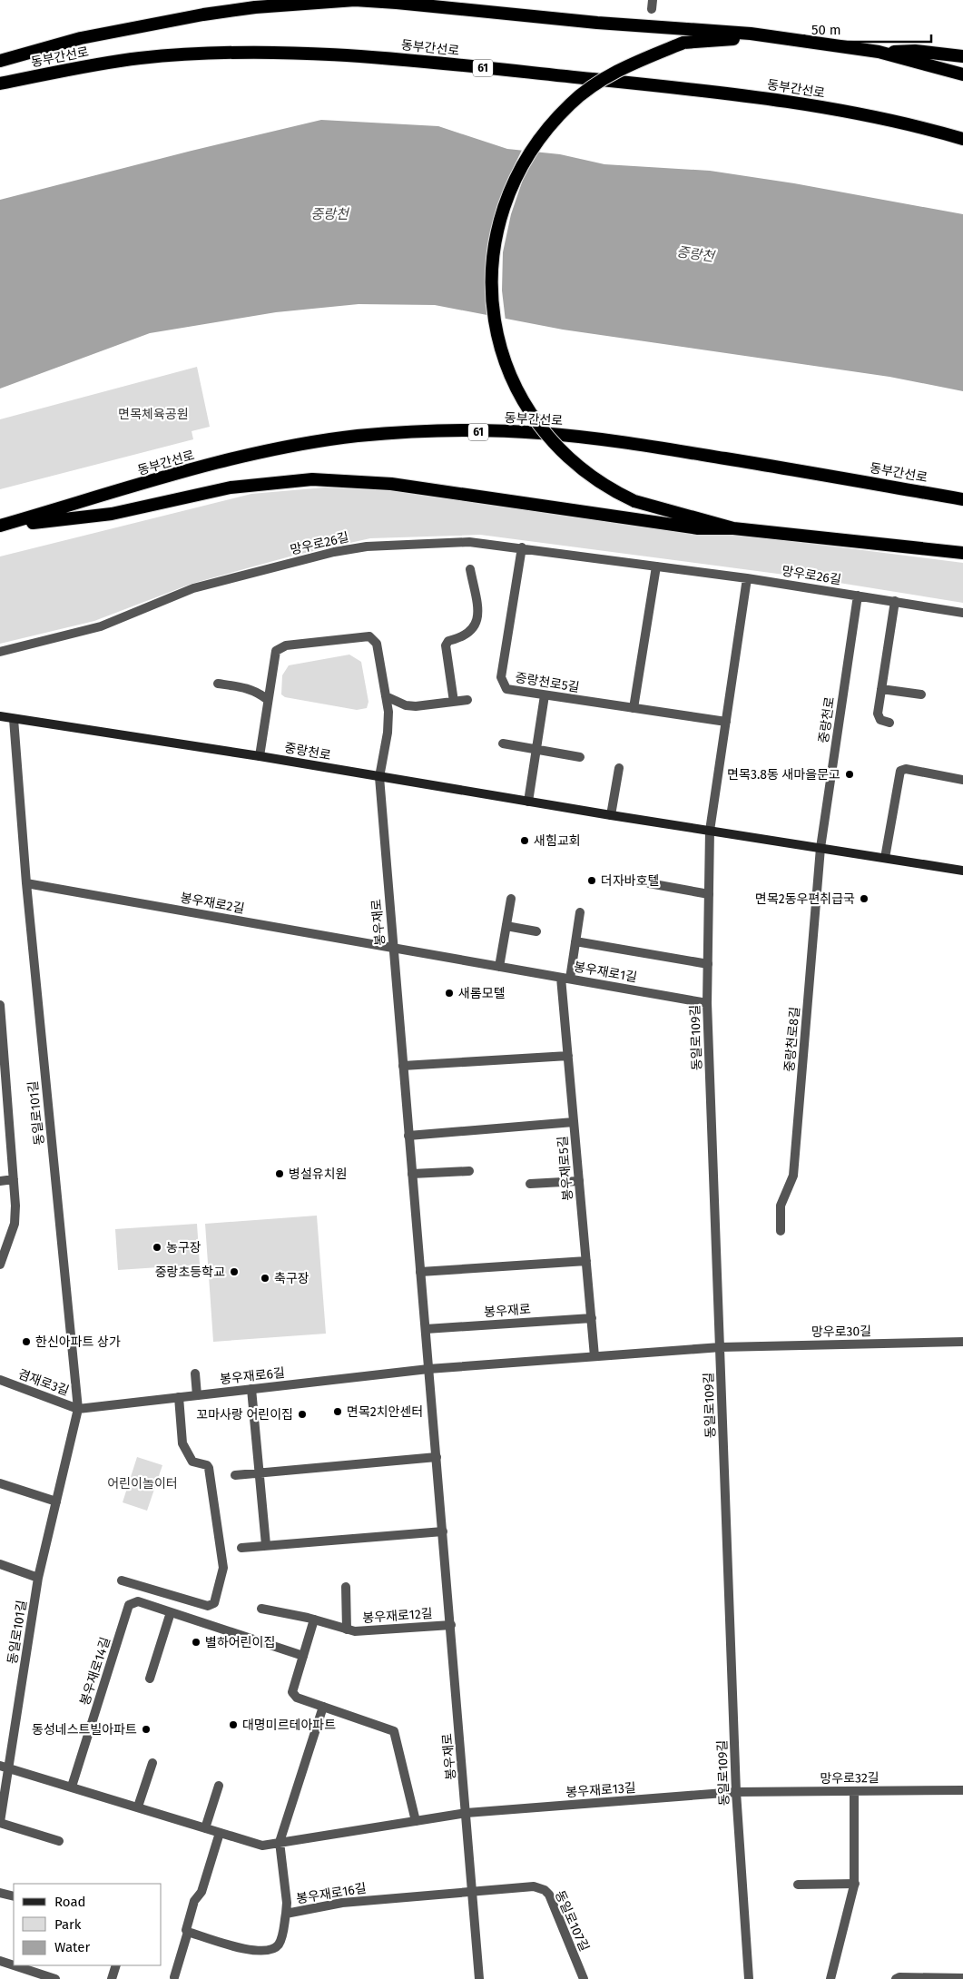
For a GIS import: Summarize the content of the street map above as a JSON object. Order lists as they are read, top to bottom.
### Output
{
  "streets": {
    "highway": ["동부간선로", "61"],
    "main road": ["중랑천로"],
    "street": [
      "망우로26길",
      "중랑천로5길",
      "봉우재로2길",
      "봉우재로",
      "봉우재로1길",
      "동일로109길",
      "중랑천로8길",
      "동일로101길",
      "봉우재로5길",
      "망우로30길",
      "봉우재로6길",
      "겸재로3길",
      "봉우재로12길",
      "봉우재로14길",
      "망우로32길",
      "봉우재로13길",
      "봉우재로16길",
      "동일로107길"
    ]
  },
  "crossings": [
    ["망우로26길", "중랑천로5길"],
    ["망우로26길", "중랑천로"],
    ["중랑천로", "봉우재로"],
    ["중랑천로", "동일로109길"],
    ["중랑천로", "중랑천로8길"],
    ["중랑천로", "동일로101길"],
    ["봉우재로2길", "봉우재로"],
    ["봉우재로2길", "봉우재로1길"],
    ["봉우재로2길", "동일로101길"],
    ["봉우재로", "봉우재로1길"],
    ["봉우재로", "봉우재로5길"],
    ["봉우재로", "봉우재로6길"],
    ["봉우재로", "봉우재로12길"],
    ["봉우재로", "봉우재로13길"],
    ["봉우재로", "봉우재로16길"],
    ["봉우재로", "동일로107길"],
    ["봉우재로1길", "동일로109길"],
    ["봉우재로1길", "봉우재로5길"],
    ["동일로109길", "망우로30길"],
    ["동일로109길", "망우로32길"],
    ["동일로109길", "봉우재로13길"],
    ["동일로101길", "봉우재로6길"],
    ["동일로101길", "겸재로3길"],
    ["봉우재로6길", "겸재로3길"],
    ["망우로32길", "봉우재로13길"],
    ["봉우재로16길", "동일로107길"]
  ],
  "water": ["중랑천"],
  "parks": ["면목체육공원", "어린이놀이터"],
  "places": [
    "면목3.8동 새마을문고",
    "새힘교회",
    "더자바호텔",
    "면목2동우편취급국",
    "새롬모텔",
    "병설유치원",
    "농구장",
    "중랑초등학교",
    "축구장",
    "한신아파트 상가",
    "면목2치안센터",
    "꼬마사랑 어린이집",
    "별하어린이집",
    "대명미르테아파트",
    "동성네스트빌아파트"
  ],
  "legend": ["Road", "Park", "Water"],
  "scale_bar": "50 m"
}
